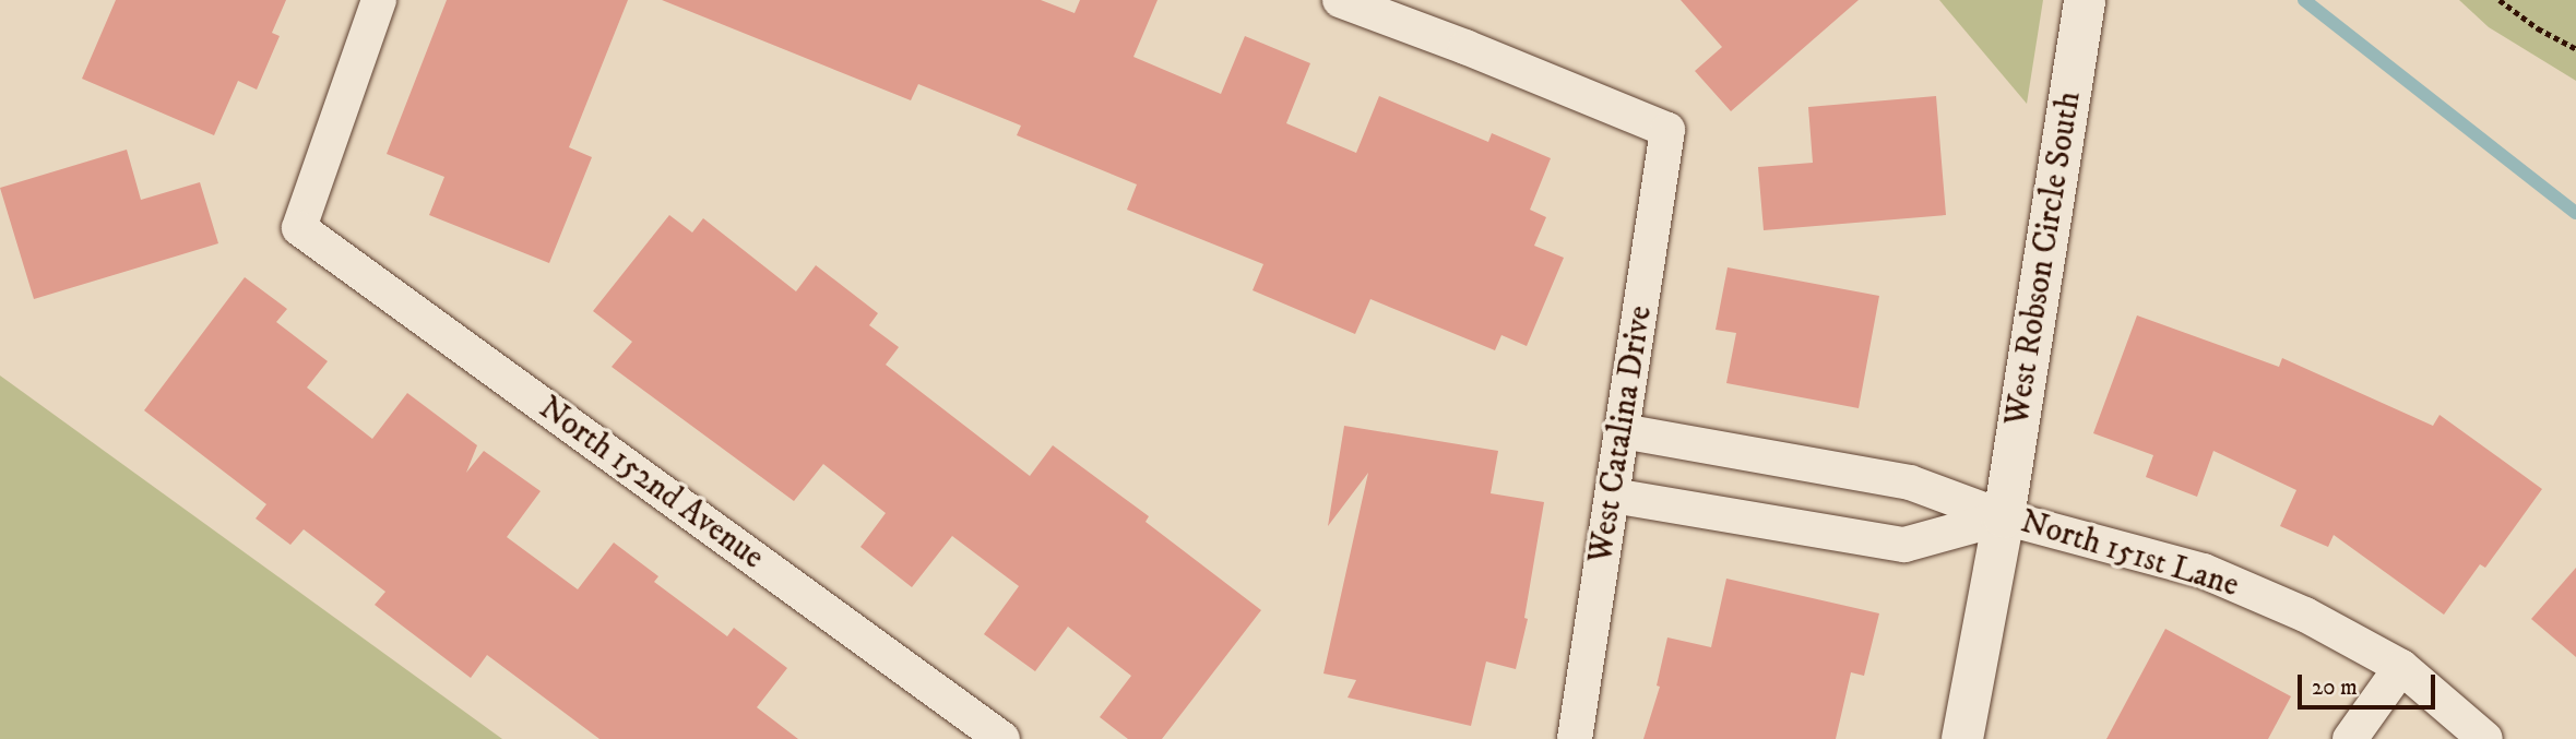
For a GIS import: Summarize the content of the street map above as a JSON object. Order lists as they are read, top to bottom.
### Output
{
  "streets": {
    "street": [
      "West Robson Circle South",
      "West Catalina Drive",
      "North 152nd Avenue",
      "North 151st Lane"
    ]
  },
  "crossings": [
    ["West Robson Circle South", "North 151st Lane"],
    ["West Catalina Drive", "North 151st Lane"]
  ],
  "scale_bar": "20 m"
}
